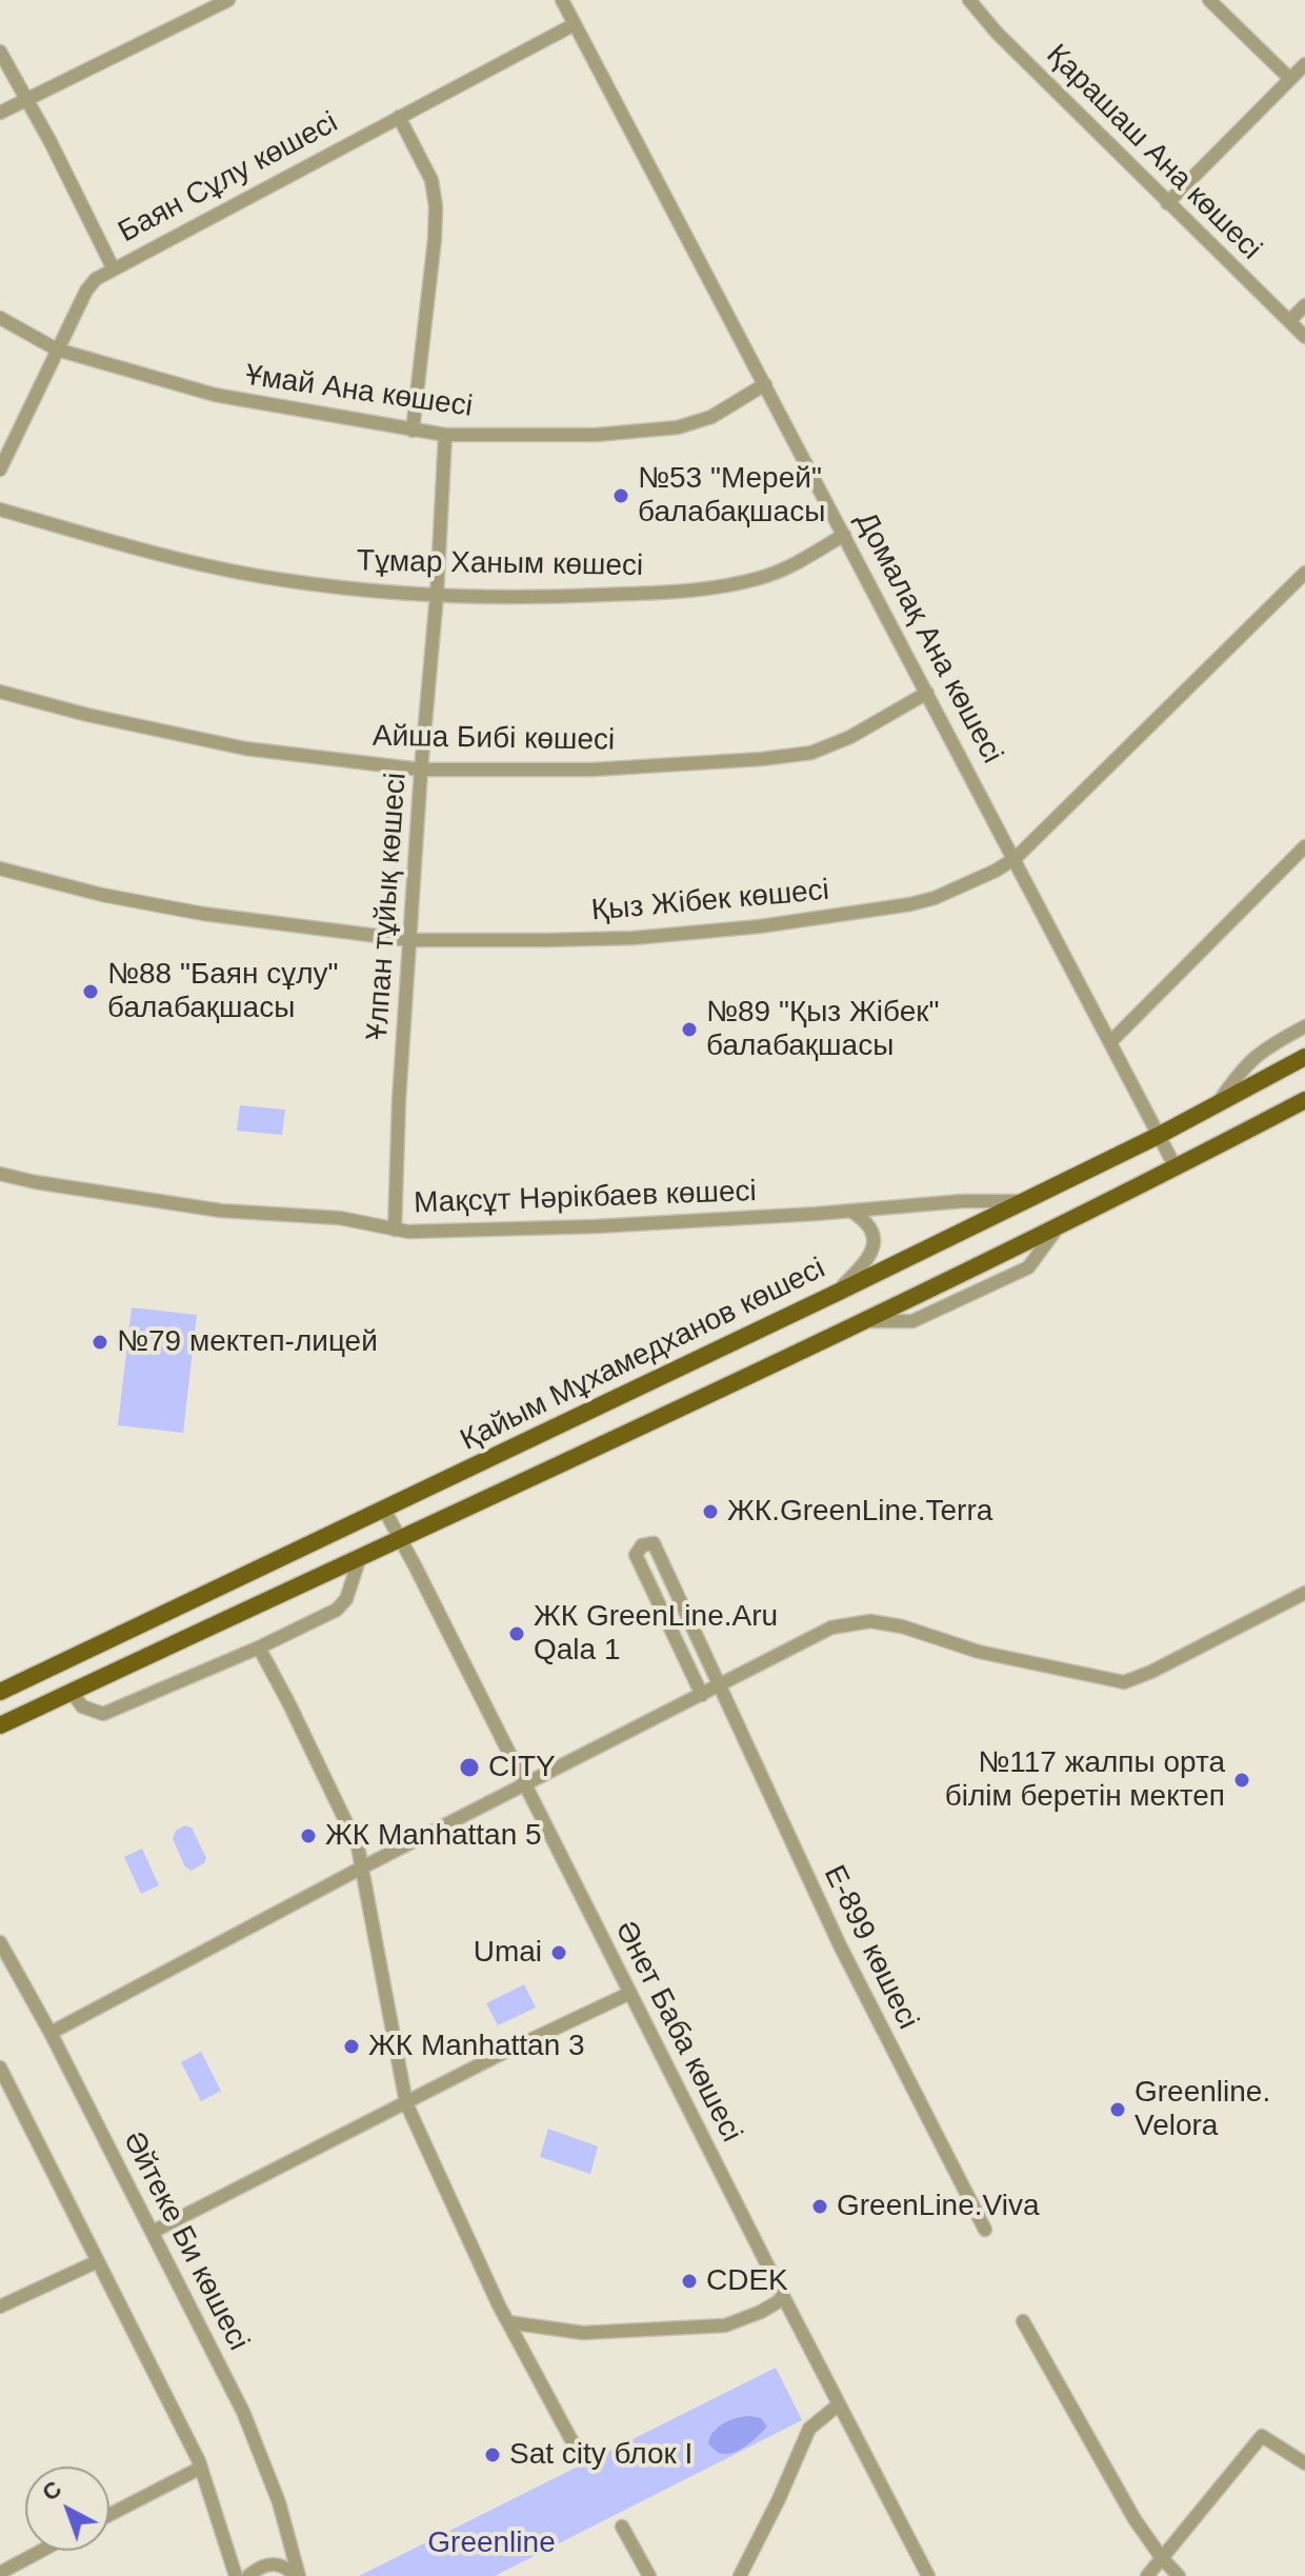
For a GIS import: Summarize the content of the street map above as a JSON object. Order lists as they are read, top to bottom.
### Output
{
  "streets": {
    "main road": ["Қайым Мұхамедханов көшесі"],
    "street": [
      "Қарашаш Ана көшесі",
      "Баян Сұлу көшесі",
      "Ұмай Ана көшесі",
      "Тұмар Ханым көшесі",
      "Домалақ Ана көшесі",
      "Айша Бибі көшесі",
      "Қыз Жібек көшесі",
      "Ұлпан тұйық көшесі",
      "Мақсұт Нәрікбаев көшесі",
      "Е-899 көшесі",
      "Әнет Баба көшесі",
      "Әйтеке Би көшесі"
    ]
  },
  "crossings": [
    ["Баян Сұлу көшесі", "Ұмай Ана көшесі"],
    ["Баян Сұлу көшесі", "Домалақ Ана көшесі"],
    ["Ұмай Ана көшесі", "Домалақ Ана көшесі"],
    ["Ұмай Ана көшесі", "Ұлпан тұйық көшесі"],
    ["Тұмар Ханым көшесі", "Домалақ Ана көшесі"],
    ["Тұмар Ханым көшесі", "Ұлпан тұйық көшесі"],
    ["Домалақ Ана көшесі", "Айша Бибі көшесі"],
    ["Домалақ Ана көшесі", "Қыз Жібек көшесі"],
    ["Домалақ Ана көшесі", "Қайым Мұхамедханов көшесі"],
    ["Айша Бибі көшесі", "Ұлпан тұйық көшесі"],
    ["Қыз Жібек көшесі", "Ұлпан тұйық көшесі"],
    ["Ұлпан тұйық көшесі", "Мақсұт Нәрікбаев көшесі"],
    ["Мақсұт Нәрікбаев көшесі", "Қайым Мұхамедханов көшесі"],
    ["Қайым Мұхамедханов көшесі", "Әнет Баба көшесі"]
  ],
  "parks": ["Greenline"],
  "places": [
    "№53 \"Мерей\" балабақшасы",
    "№88 \"Баян сұлу\" балабақшасы",
    "№89 \"Қыз Жібек\" балабақшасы",
    "№79 мектеп-лицей",
    "ЖК.GreenLine.Terra",
    "ЖК GreenLine.Aru Qala 1",
    "CITY",
    "№117 жалпы орта білім беретін мектеп",
    "ЖК Manhattan 5",
    "Umai",
    "ЖК Manhattan 3",
    "Greenline. Velora",
    "GreenLine.Viva",
    "CDEK",
    "Sat city блок I"
  ],
  "north": "top left"
}
